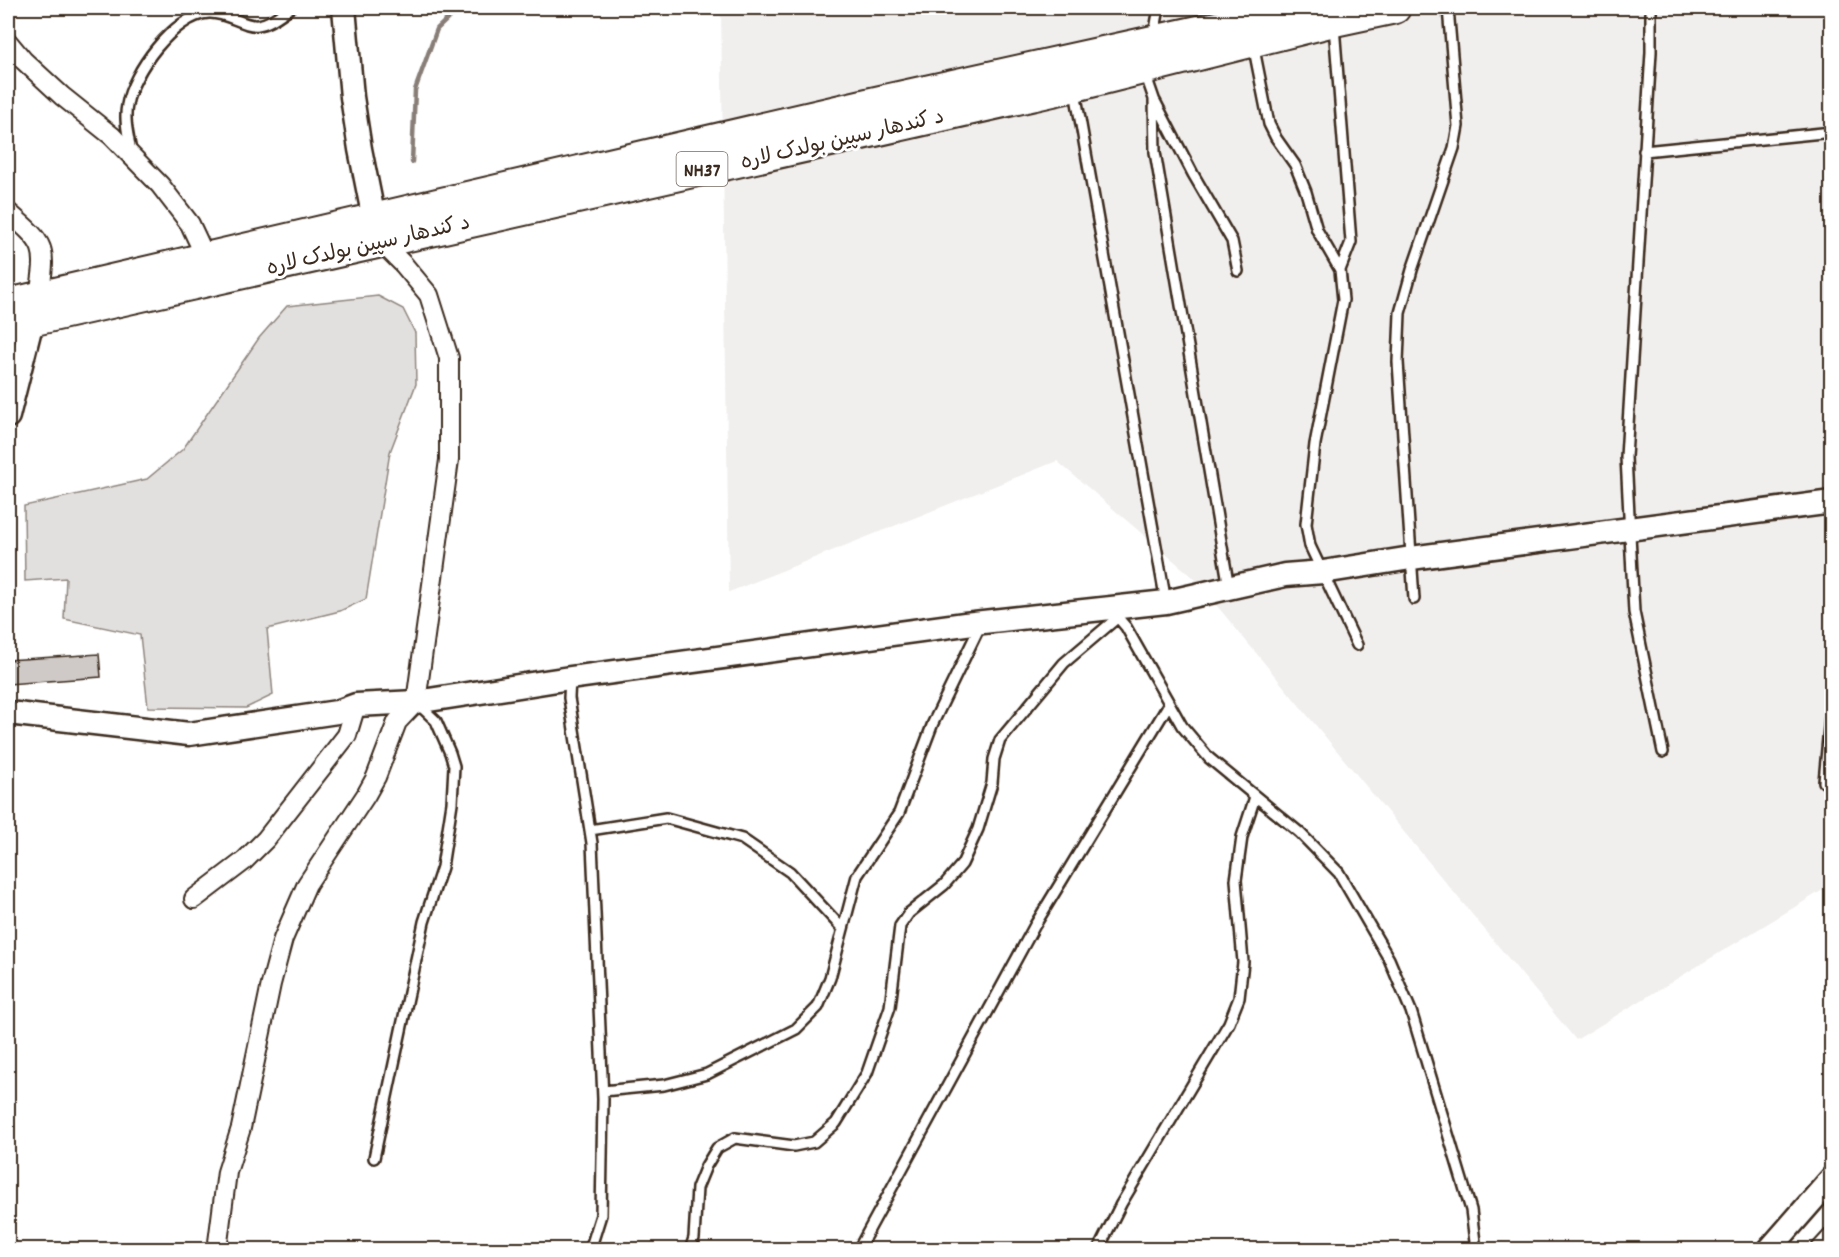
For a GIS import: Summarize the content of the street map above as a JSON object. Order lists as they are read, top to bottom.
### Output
{
  "streets": {
    "highway": ["د کندهار سپین بولدک لاره", "NH37"]
  }
}
